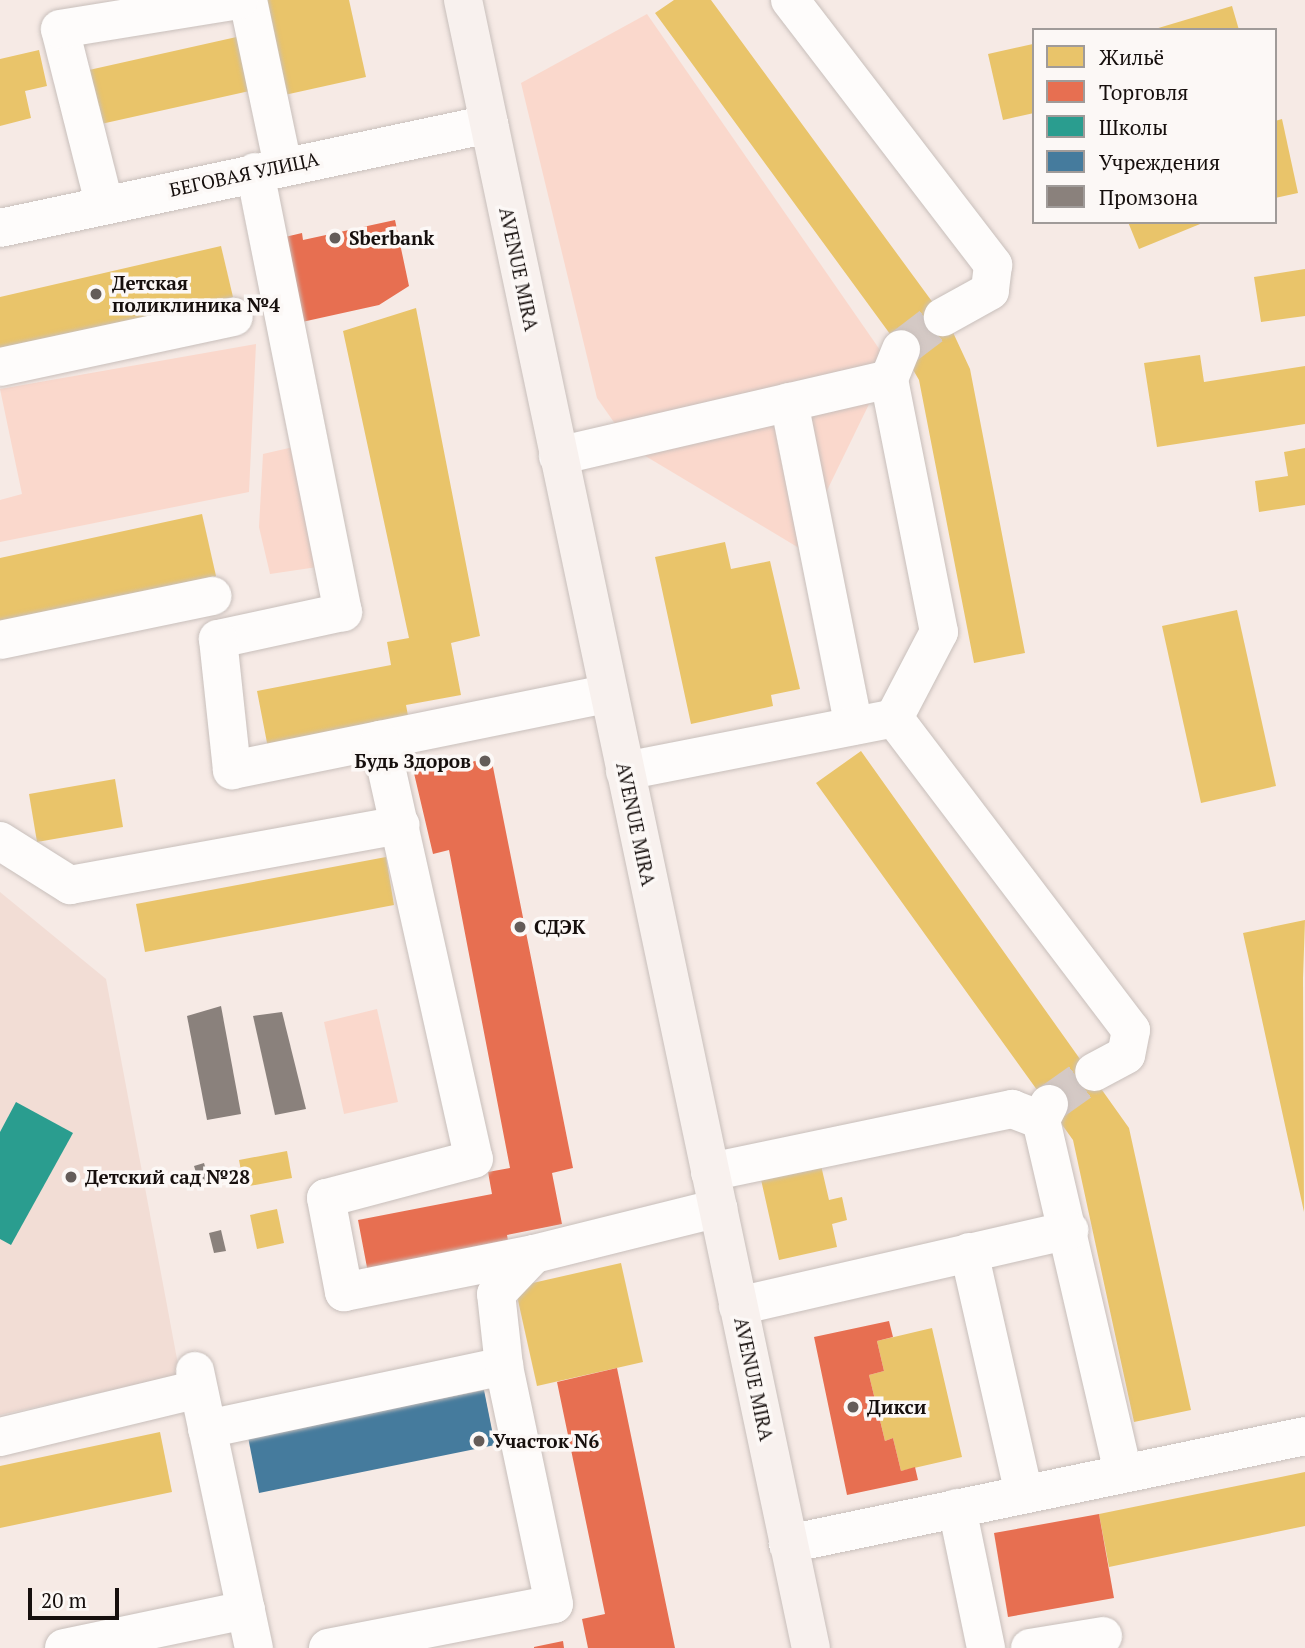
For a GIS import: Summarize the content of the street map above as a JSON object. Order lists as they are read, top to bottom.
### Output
{
  "streets": {
    "main road": ["AVENUE MIRA"],
    "street": ["БЕГОВАЯ УЛИЦА"]
  },
  "crossings": [
    ["БЕГОВАЯ УЛИЦА", "AVENUE MIRA"]
  ],
  "places": [
    "Sberbank",
    "Детская поликлиника №4",
    "Будь Здоров",
    "СДЭК",
    "Детский сад №28",
    "Дикси",
    "Участок N6"
  ],
  "legend": [
    "Жильё",
    "Торговля",
    "Школы",
    "Учреждения",
    "Промзона"
  ],
  "scale_bar": "20 m"
}
